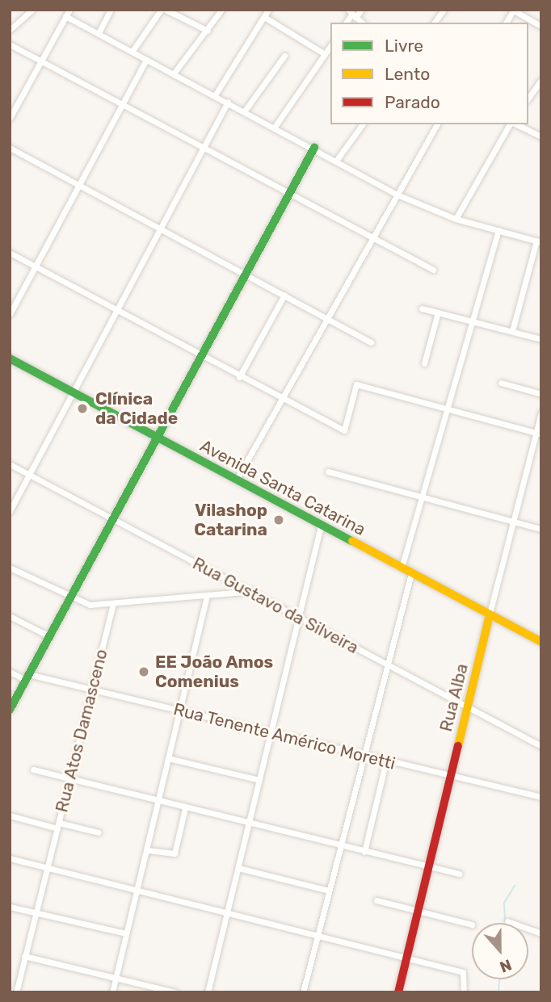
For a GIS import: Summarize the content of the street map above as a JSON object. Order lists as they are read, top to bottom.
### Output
{
  "streets": {
    "street": [
      "Avenida Santa Catarina",
      "Rua Gustavo da Silveira",
      "Rua Alba",
      "Rua Atos Damasceno",
      "Rua Tenente Américo Moretti"
    ]
  },
  "crossings": [
    ["Avenida Santa Catarina", "Rua Alba"],
    ["Rua Gustavo da Silveira", "Rua Alba"],
    ["Rua Alba", "Rua Tenente Américo Moretti"],
    ["Rua Atos Damasceno", "Rua Tenente Américo Moretti"]
  ],
  "places": ["Clínica da Cidade", "Vilashop Catarina", "EE João Amos Comenius"],
  "legend": ["Livre", "Lento", "Parado"],
  "north": "bottom"
}
